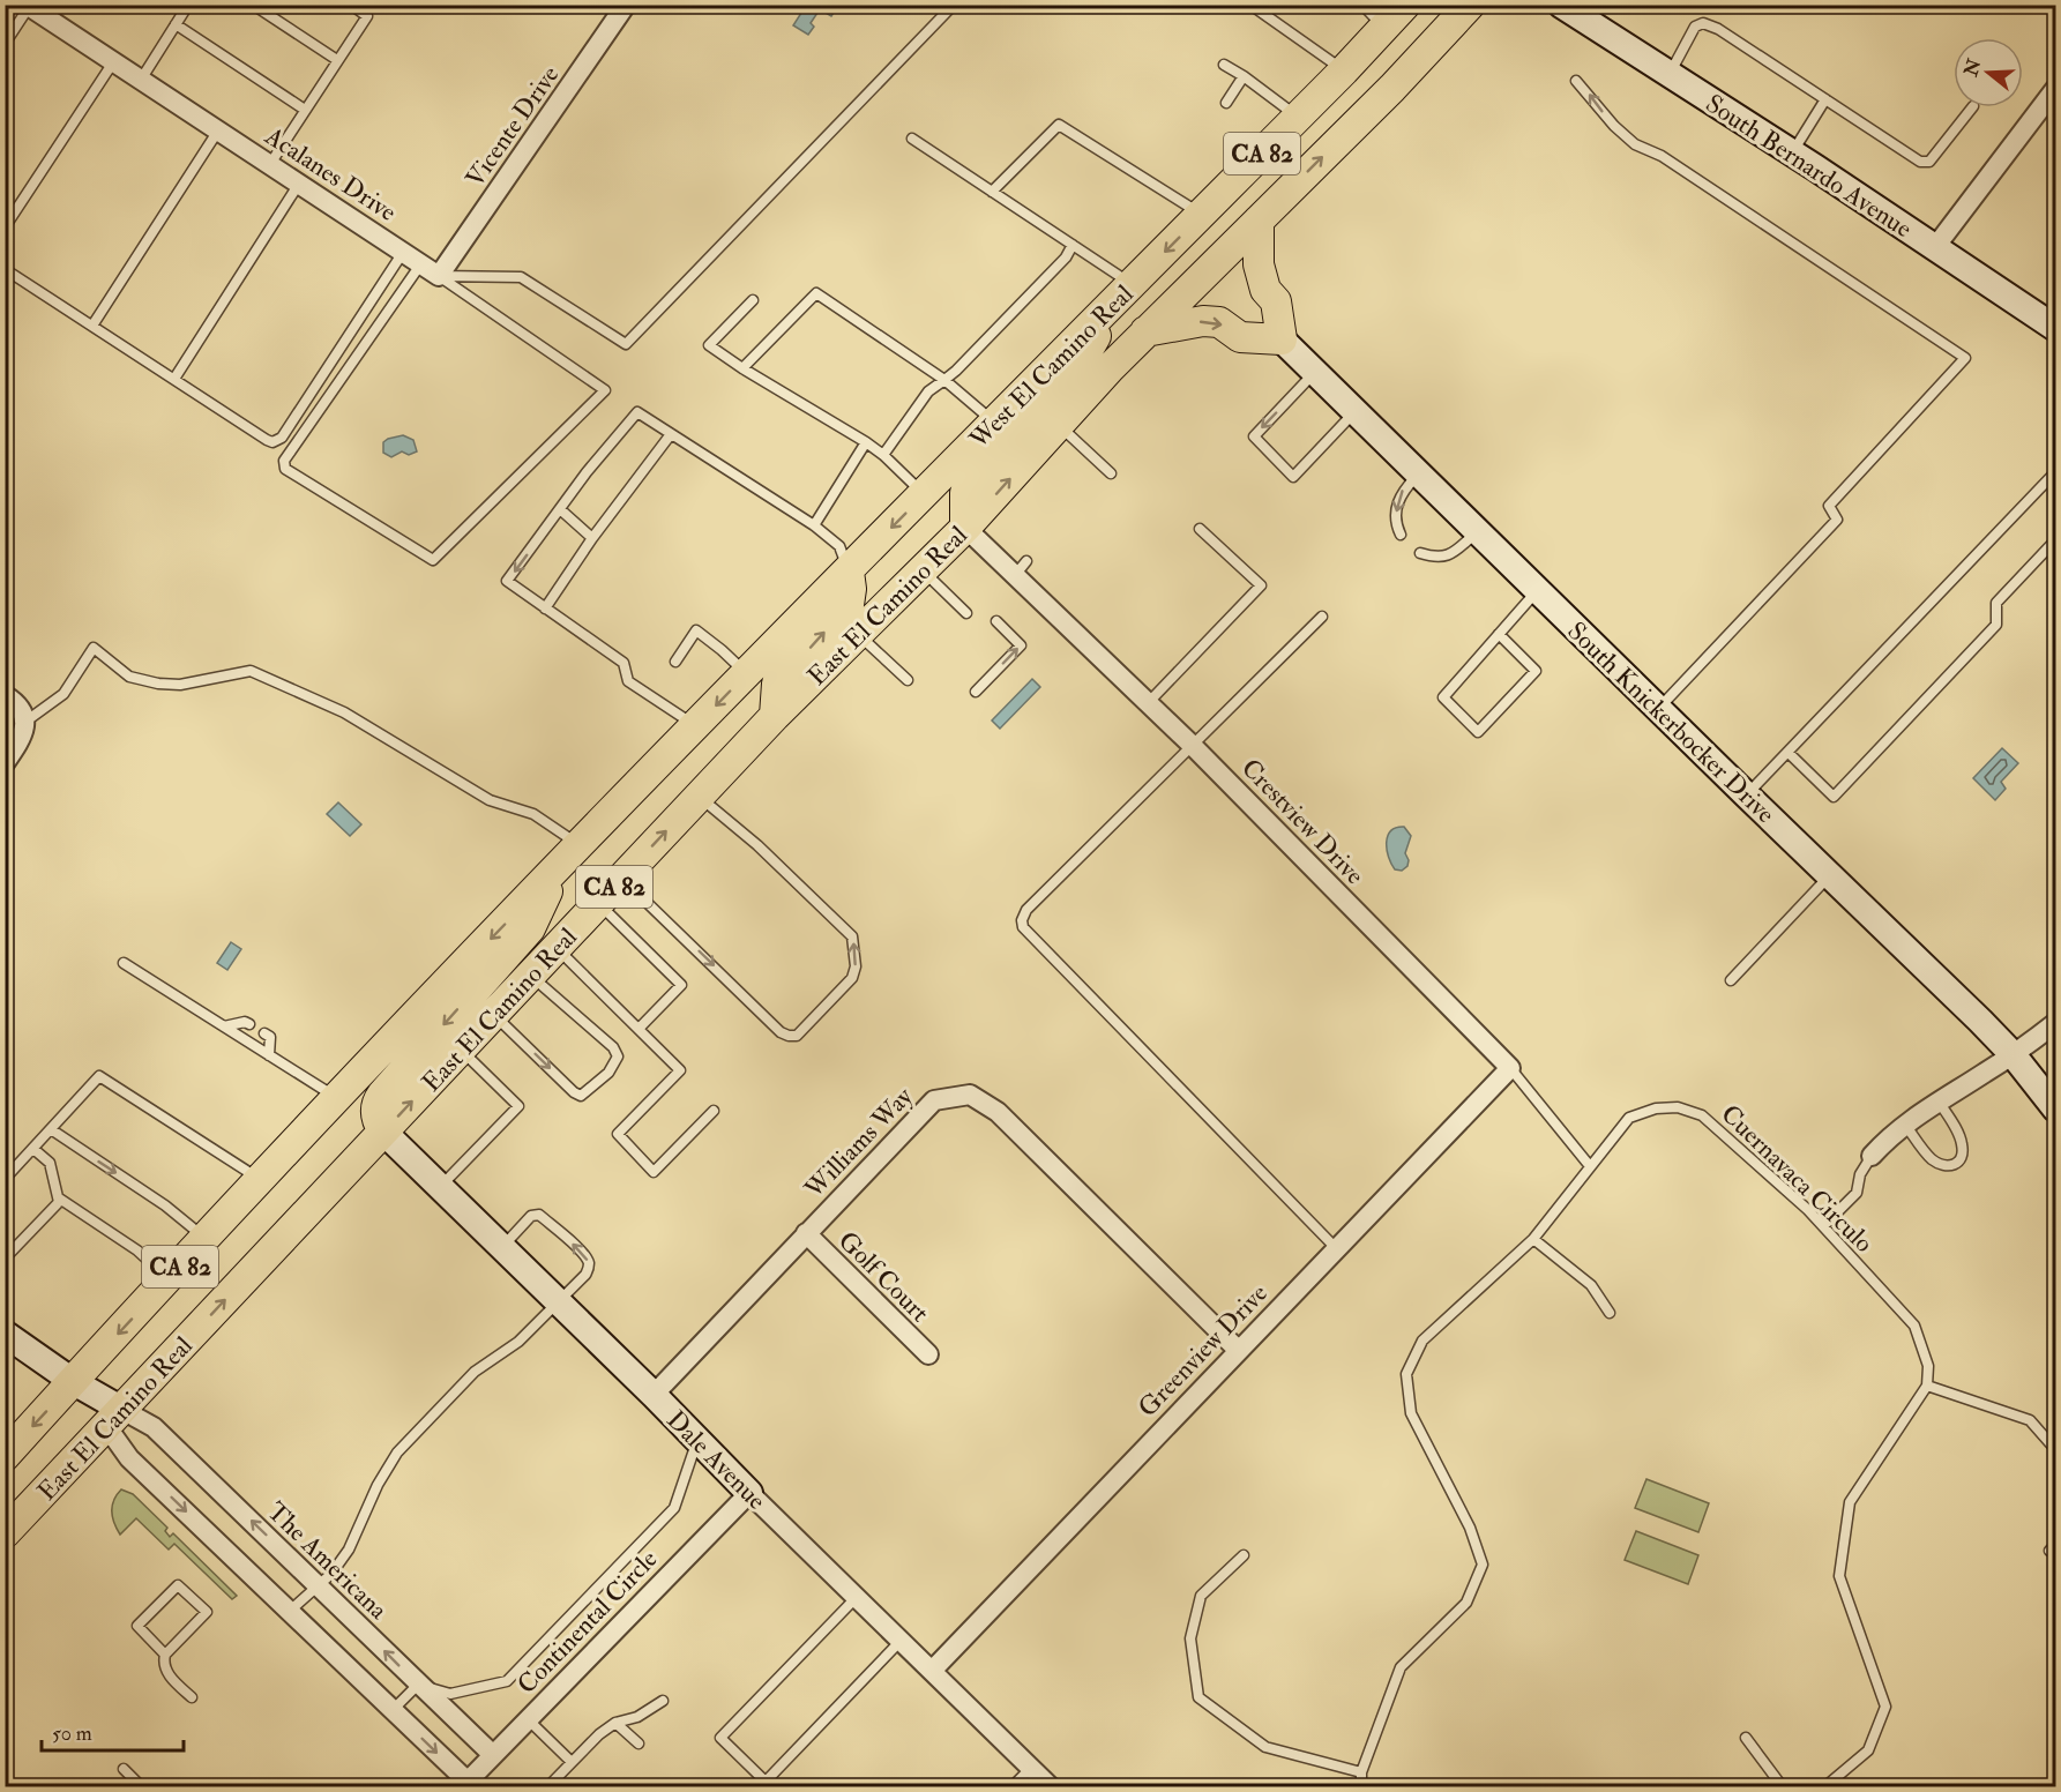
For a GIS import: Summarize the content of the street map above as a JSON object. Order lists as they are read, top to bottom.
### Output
{
  "streets": {
    "main road": ["CA 82", "West El Camino Real", "East El Camino Real"],
    "street": [
      "Vicente Drive",
      "South Bernardo Avenue",
      "Acalanes Drive",
      "South Knickerbocker Drive",
      "Crestview Drive",
      "Williams Way",
      "Golf Court",
      "Greenview Drive",
      "Dale Avenue",
      "The Americana",
      "Continental Circle"
    ],
    "lane": ["Cuernavaca Circulo"]
  },
  "crossings": [
    ["Vicente Drive", "Acalanes Drive"],
    ["West El Camino Real", "East El Camino Real"],
    ["East El Camino Real", "Crestview Drive"],
    ["East El Camino Real", "Dale Avenue"],
    ["East El Camino Real", "The Americana"],
    ["Crestview Drive", "Cuernavaca Circulo"],
    ["Crestview Drive", "Greenview Drive"],
    ["Williams Way", "Golf Court"],
    ["Williams Way", "Greenview Drive"],
    ["Williams Way", "Dale Avenue"],
    ["Greenview Drive", "Dale Avenue"],
    ["Dale Avenue", "Continental Circle"],
    ["The Americana", "Continental Circle"]
  ],
  "scale_bar": "50 m",
  "north": "left"
}
